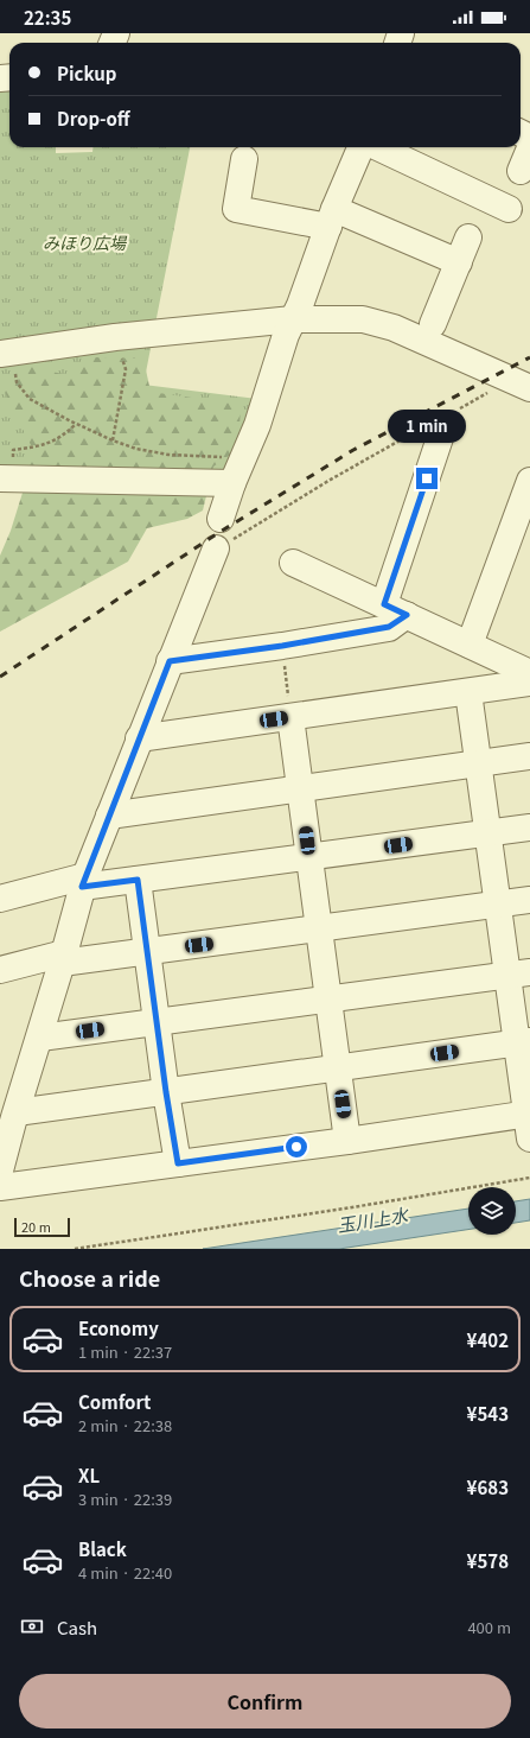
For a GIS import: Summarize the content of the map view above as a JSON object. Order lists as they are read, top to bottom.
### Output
{
  "water": ["玉川上水"],
  "parks": ["みほり広場"],
  "scale_bar": "20 m",
  "page": {
    "status": "22:35",
    "banner": ["Pickup", "Drop-off"],
    "bubble": "1 min",
    "scale": "20 m",
    "heading": "Choose a ride",
    "list": [
      {
        "name": "Economy",
        "note": "1 min · 22:37",
        "value": "¥402"
      },
      {
        "name": "Comfort",
        "note": "2 min · 22:38",
        "value": "¥543"
      },
      {
        "name": "XL",
        "note": "3 min · 22:39",
        "value": "¥683"
      },
      {
        "name": "Black",
        "note": "4 min · 22:40",
        "value": "¥578"
      }
    ],
    "pay": ["Cash", "400 m"],
    "buttons": "Confirm"
  }
}
